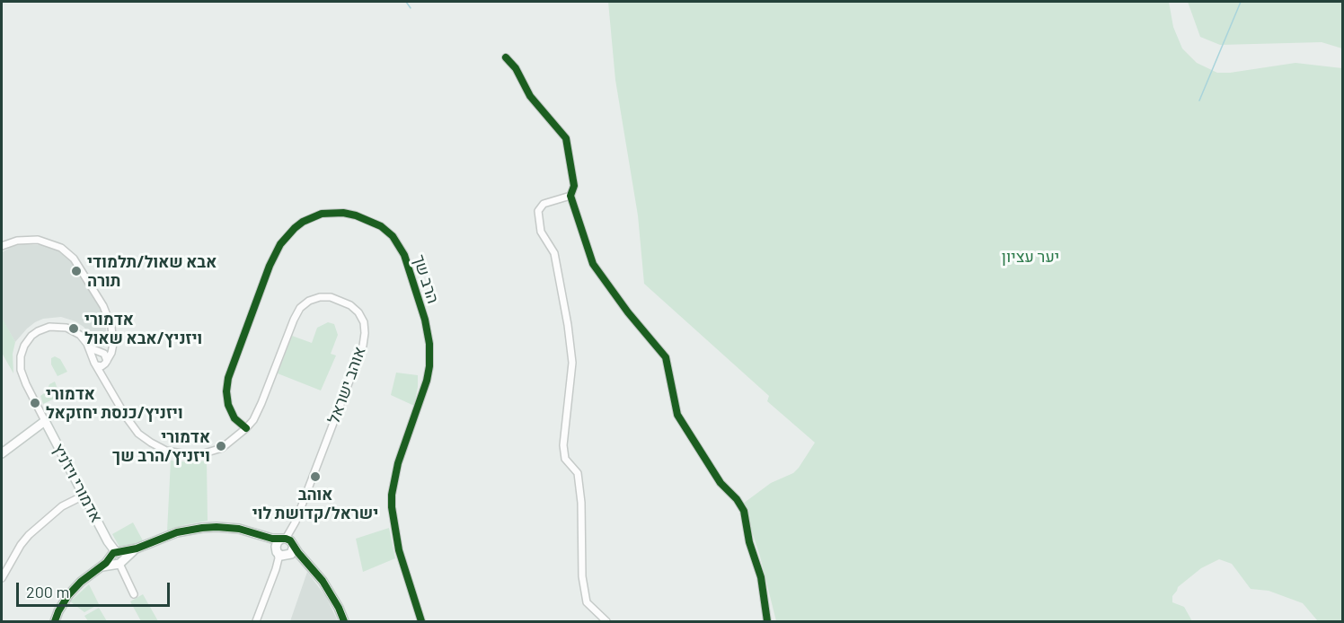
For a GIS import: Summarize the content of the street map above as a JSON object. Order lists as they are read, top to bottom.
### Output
{
  "streets": {
    "street": ["הרב שך", "אוהב ישראל", "אדמורי ויז'ניץ"]
  },
  "crossings": [
    ["הרב שך", "אוהב ישראל"]
  ],
  "parks": ["יער עציון"],
  "places": [
    "אבא שאול/תלמודי תורה",
    "אדמורי ויזניץ/אבא שאול",
    "אדמורי ויזניץ/כנסת יחזקאל",
    "אדמורי ויזניץ/הרב שך",
    "אוהב ישראל/קדושת לוי"
  ],
  "scale_bar": "200 m"
}
